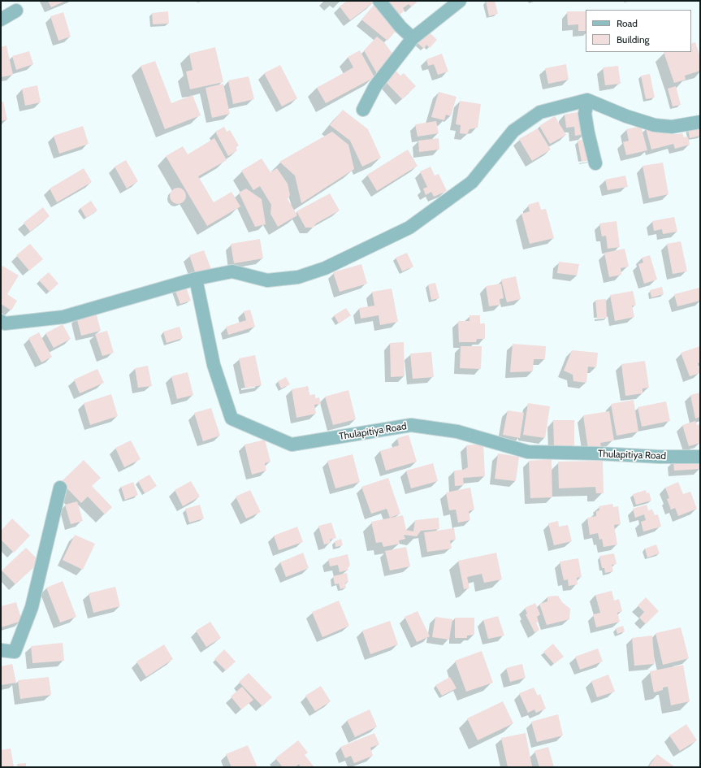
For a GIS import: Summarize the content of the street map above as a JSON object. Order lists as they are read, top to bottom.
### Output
{
  "streets": {
    "street": ["Thulapitiya Road"]
  },
  "legend": ["Road", "Building"]
}
